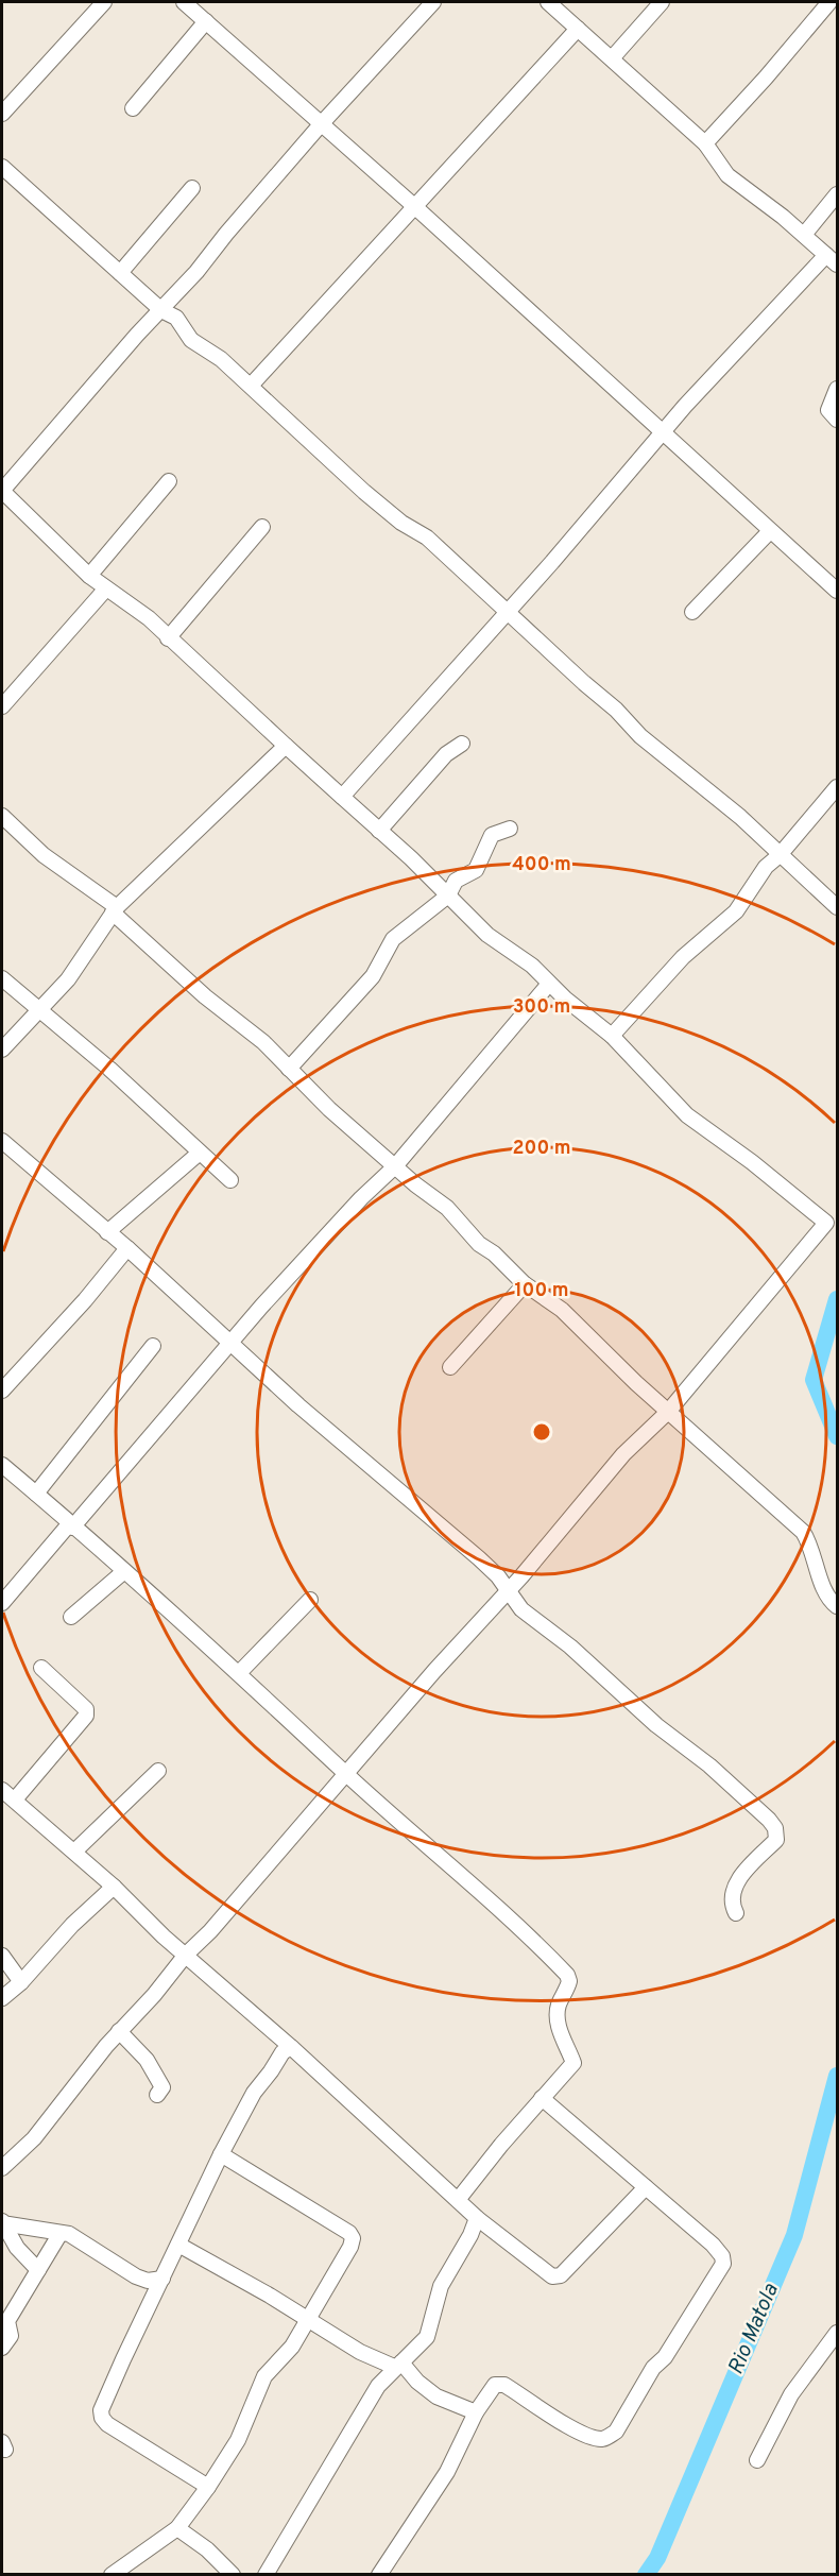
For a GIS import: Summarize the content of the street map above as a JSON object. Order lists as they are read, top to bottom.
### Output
{
  "water": ["Rio Matola"],
  "rings": [
    "400 m",
    "300 m",
    "200 m",
    "100 m"
  ]
}
